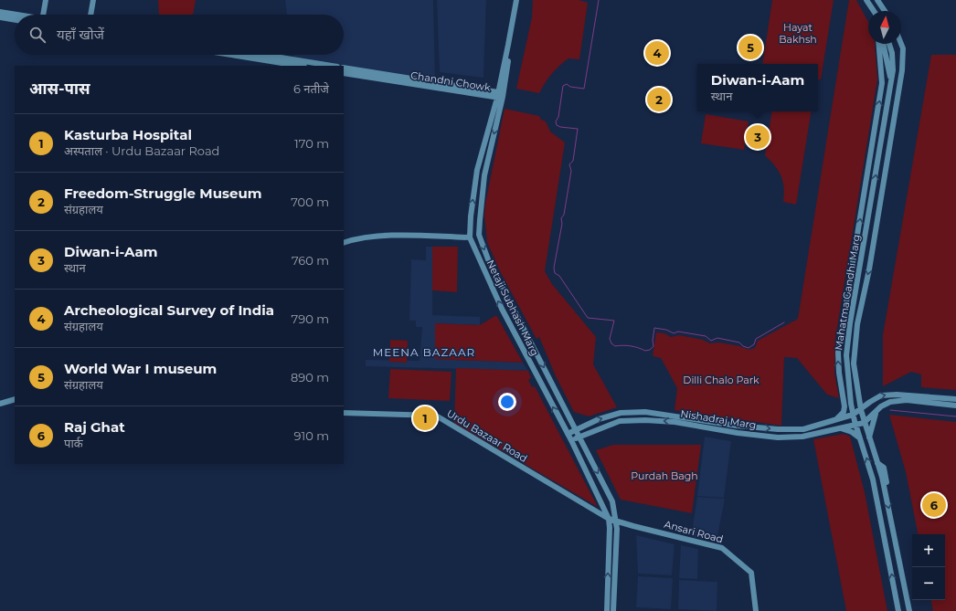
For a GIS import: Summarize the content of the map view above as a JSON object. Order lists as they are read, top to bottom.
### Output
{
  "streets": {
    "main road": [
      "Chandni Chowk",
      "Mahatma Gandhi Marg",
      "Netaji Subhash Marg",
      "Nishadraj Marg",
      "Urdu Bazaar Road",
      "Ansari Road"
    ]
  },
  "crossings": [
    ["Chandni Chowk", "Netaji Subhash Marg"],
    ["Mahatma Gandhi Marg", "Nishadraj Marg"],
    ["Netaji Subhash Marg", "Nishadraj Marg"],
    ["Netaji Subhash Marg", "Urdu Bazaar Road"],
    ["Netaji Subhash Marg", "Ansari Road"],
    ["Urdu Bazaar Road", "Ansari Road"]
  ],
  "districts": ["MEENA BAZAAR"],
  "parks": ["Hayat Bakhsh", "Dilli Chalo Park", "Purdah Bagh"],
  "north": "top",
  "page": {
    "search": "यहाँ खोजें",
    "pins": [
      "5",
      "4",
      "2",
      "3",
      "1",
      "6"
    ],
    "popup": ["Diwan-i-Aam", "स्थान"],
    "heading": ["आस-पास", "6 नतीजे"],
    "list": [
      {
        "mark": "1",
        "name": "Kasturba Hospital",
        "note": "अस्पताल · Urdu Bazaar Road",
        "value": "170 m"
      },
      {
        "mark": "2",
        "name": "Freedom-Struggle Museum",
        "note": "संग्रहालय",
        "value": "700 m"
      },
      {
        "mark": "3",
        "name": "Diwan-i-Aam",
        "note": "स्थान",
        "value": "760 m"
      },
      {
        "mark": "4",
        "name": "Archeological Survey of India",
        "note": "संग्रहालय",
        "value": "790 m"
      },
      {
        "mark": "5",
        "name": "World War I museum",
        "note": "संग्रहालय",
        "value": "890 m"
      },
      {
        "mark": "6",
        "name": "Raj Ghat",
        "note": "पार्क",
        "value": "910 m"
      }
    ],
    "map_buttons": ["+", "−"]
  }
}
